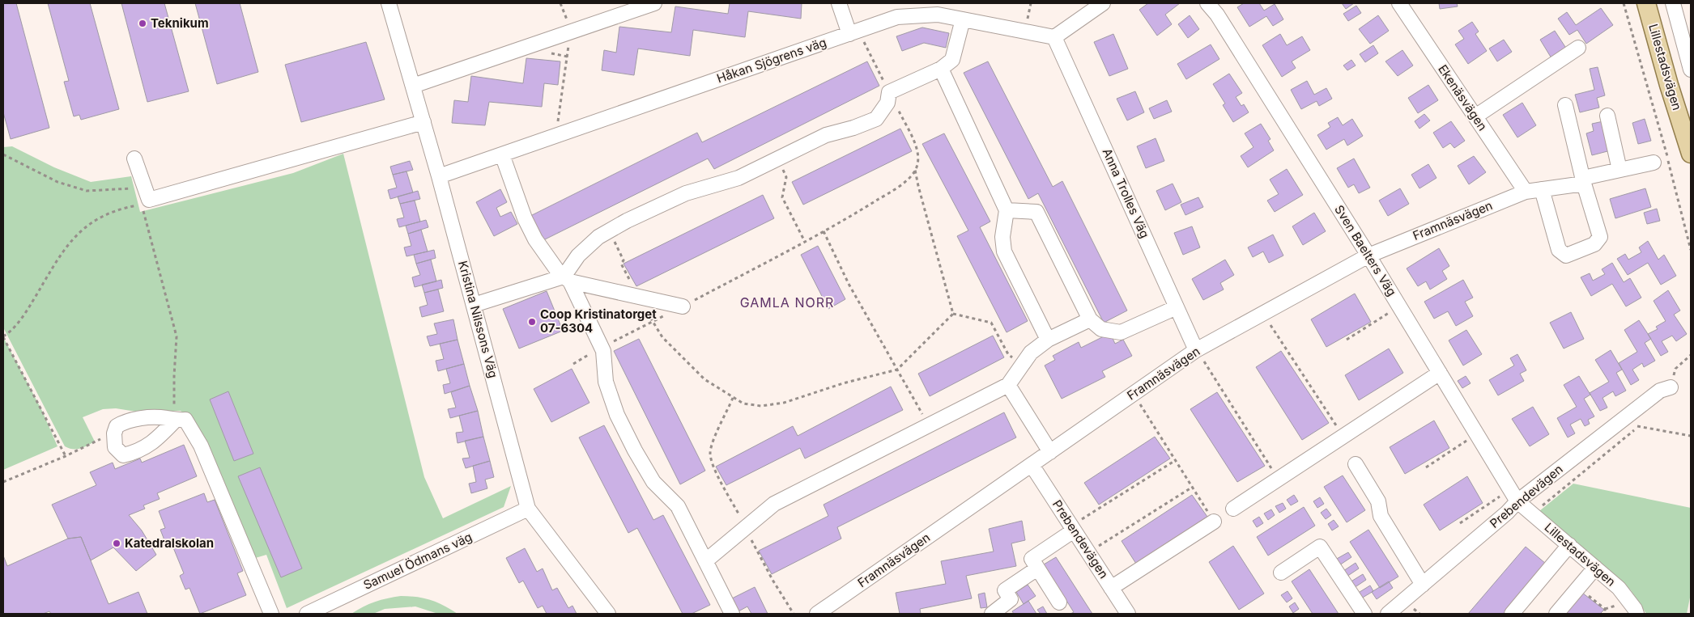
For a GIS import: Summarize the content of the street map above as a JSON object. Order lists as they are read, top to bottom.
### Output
{
  "streets": {
    "main road": ["Lillestadsvägen"],
    "street": [
      "Håkan Sjögrens väg",
      "Ekenäsvägen",
      "Anna Trolles Väg",
      "Framnäsvägen",
      "Sven Baelters Väg",
      "Kristina Nilssons Väg",
      "Prebendevägen",
      "Samuel Ödmans väg"
    ]
  },
  "crossings": [
    ["Håkan Sjögrens väg", "Anna Trolles Väg"],
    ["Håkan Sjögrens väg", "Kristina Nilssons Väg"],
    ["Lillestadsvägen", "Sven Baelters Väg"],
    ["Lillestadsvägen", "Prebendevägen"],
    ["Ekenäsvägen", "Framnäsvägen"],
    ["Anna Trolles Väg", "Framnäsvägen"],
    ["Framnäsvägen", "Sven Baelters Väg"],
    ["Framnäsvägen", "Prebendevägen"],
    ["Sven Baelters Väg", "Prebendevägen"],
    ["Kristina Nilssons Väg", "Samuel Ödmans väg"]
  ],
  "districts": ["GAMLA NORR"],
  "places": ["Teknikum", "Coop Kristinatorget 07-6304", "Katedralskolan"]
}
